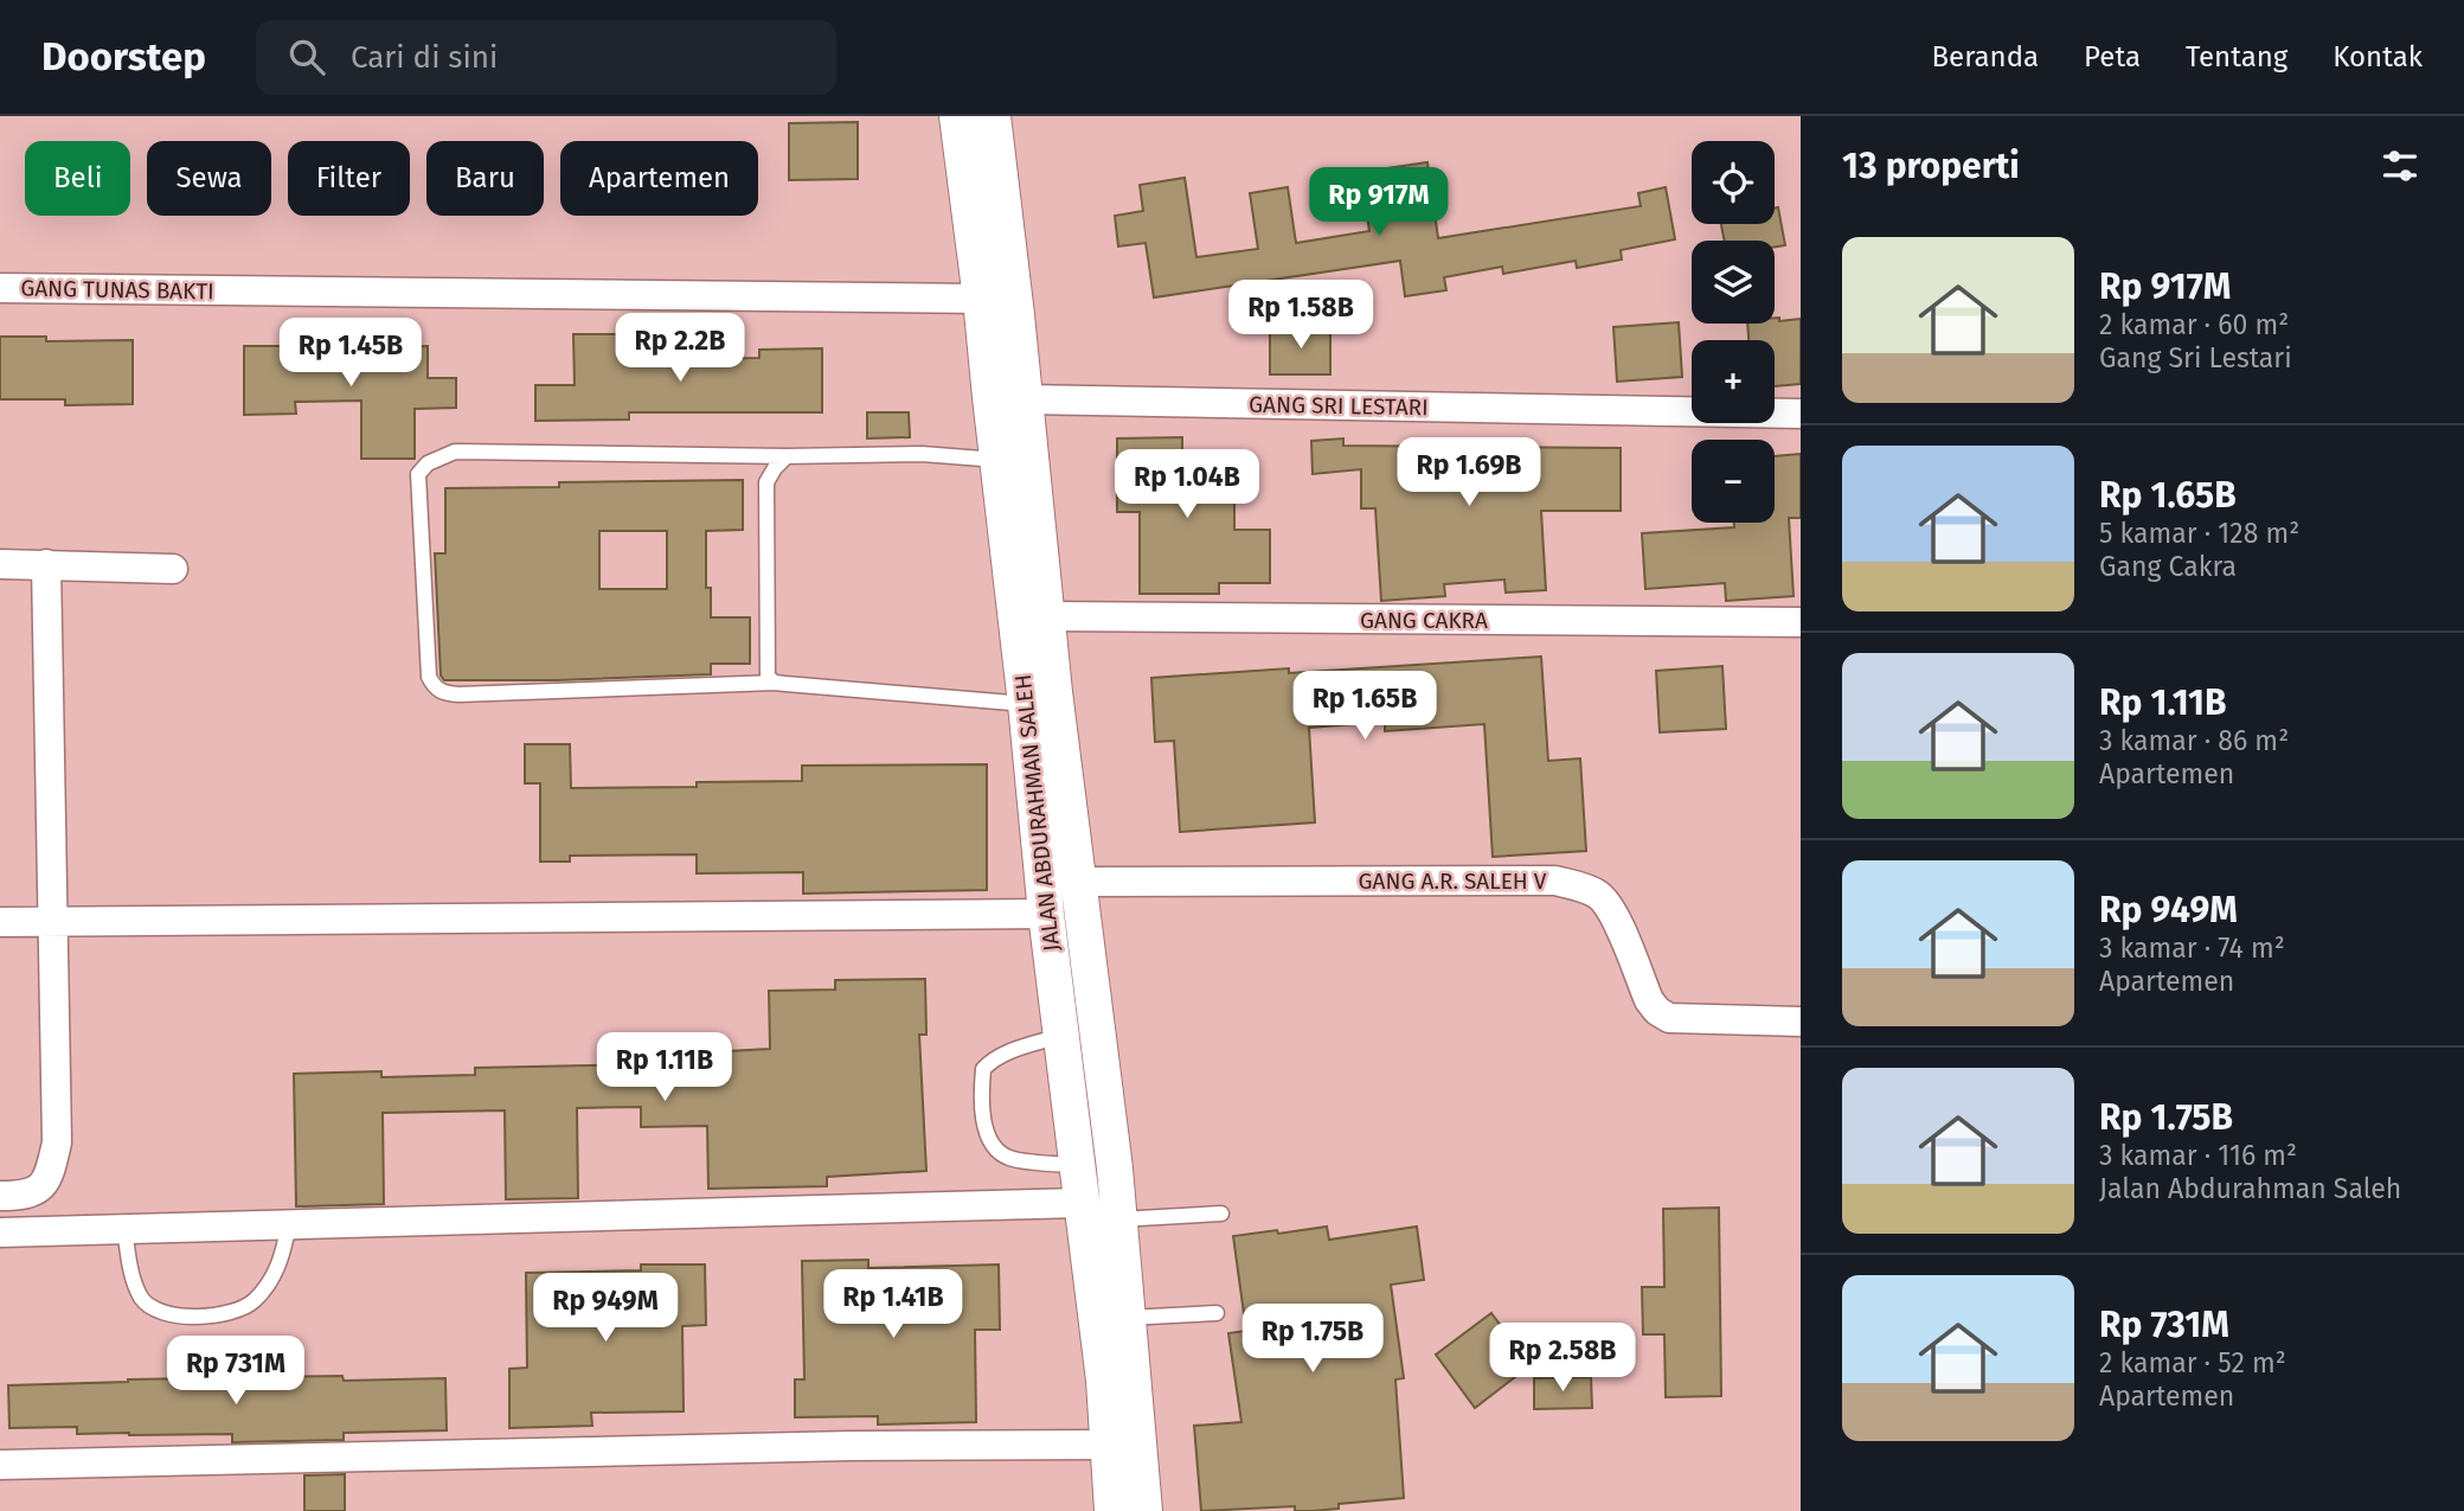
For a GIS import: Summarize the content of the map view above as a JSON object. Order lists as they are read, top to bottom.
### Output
{
  "streets": {
    "street": [
      "GANG TUNAS BAKTI",
      "GANG SRI LESTARI",
      "GANG CAKRA",
      "JALAN ABDURAHMAN SALEH",
      "GANG A.R. SALEH V"
    ]
  },
  "crossings": [
    ["GANG TUNAS BAKTI", "JALAN ABDURAHMAN SALEH"],
    ["GANG SRI LESTARI", "JALAN ABDURAHMAN SALEH"],
    ["GANG CAKRA", "JALAN ABDURAHMAN SALEH"],
    ["JALAN ABDURAHMAN SALEH", "GANG A.R. SALEH V"]
  ],
  "page": {
    "header": "Doorstep",
    "search": "Cari di sini",
    "nav": [
      "Beranda",
      "Peta",
      "Tentang",
      "Kontak"
    ],
    "heading": "13 properti",
    "map_buttons": ["+", "−"],
    "chip": [
      "Beli",
      "Sewa",
      "Filter",
      "Baru",
      "Apartemen"
    ],
    "price": [
      "Rp 917M",
      "Rp 1.58B",
      "Rp 2.2B",
      "Rp 1.45B",
      "Rp 1.69B",
      "Rp 1.04B",
      "Rp 1.65B",
      "Rp 1.11B",
      "Rp 1.41B",
      "Rp 949M",
      "Rp 1.75B",
      "Rp 2.58B",
      "Rp 731M"
    ],
    "list": [
      {
        "name": "Rp 917M",
        "note": "2 kamar · 60 m² · Gang Sri Lestari"
      },
      {
        "name": "Rp 1.65B",
        "note": "5 kamar · 128 m² · Gang Cakra"
      },
      {
        "name": "Rp 1.11B",
        "note": "3 kamar · 86 m² · Apartemen"
      },
      {
        "name": "Rp 949M",
        "note": "3 kamar · 74 m² · Apartemen"
      },
      {
        "name": "Rp 1.75B",
        "note": "3 kamar · 116 m² · Jalan Abdurahman Saleh"
      },
      {
        "name": "Rp 731M",
        "note": "2 kamar · 52 m² · Apartemen"
      }
    ]
  }
}
